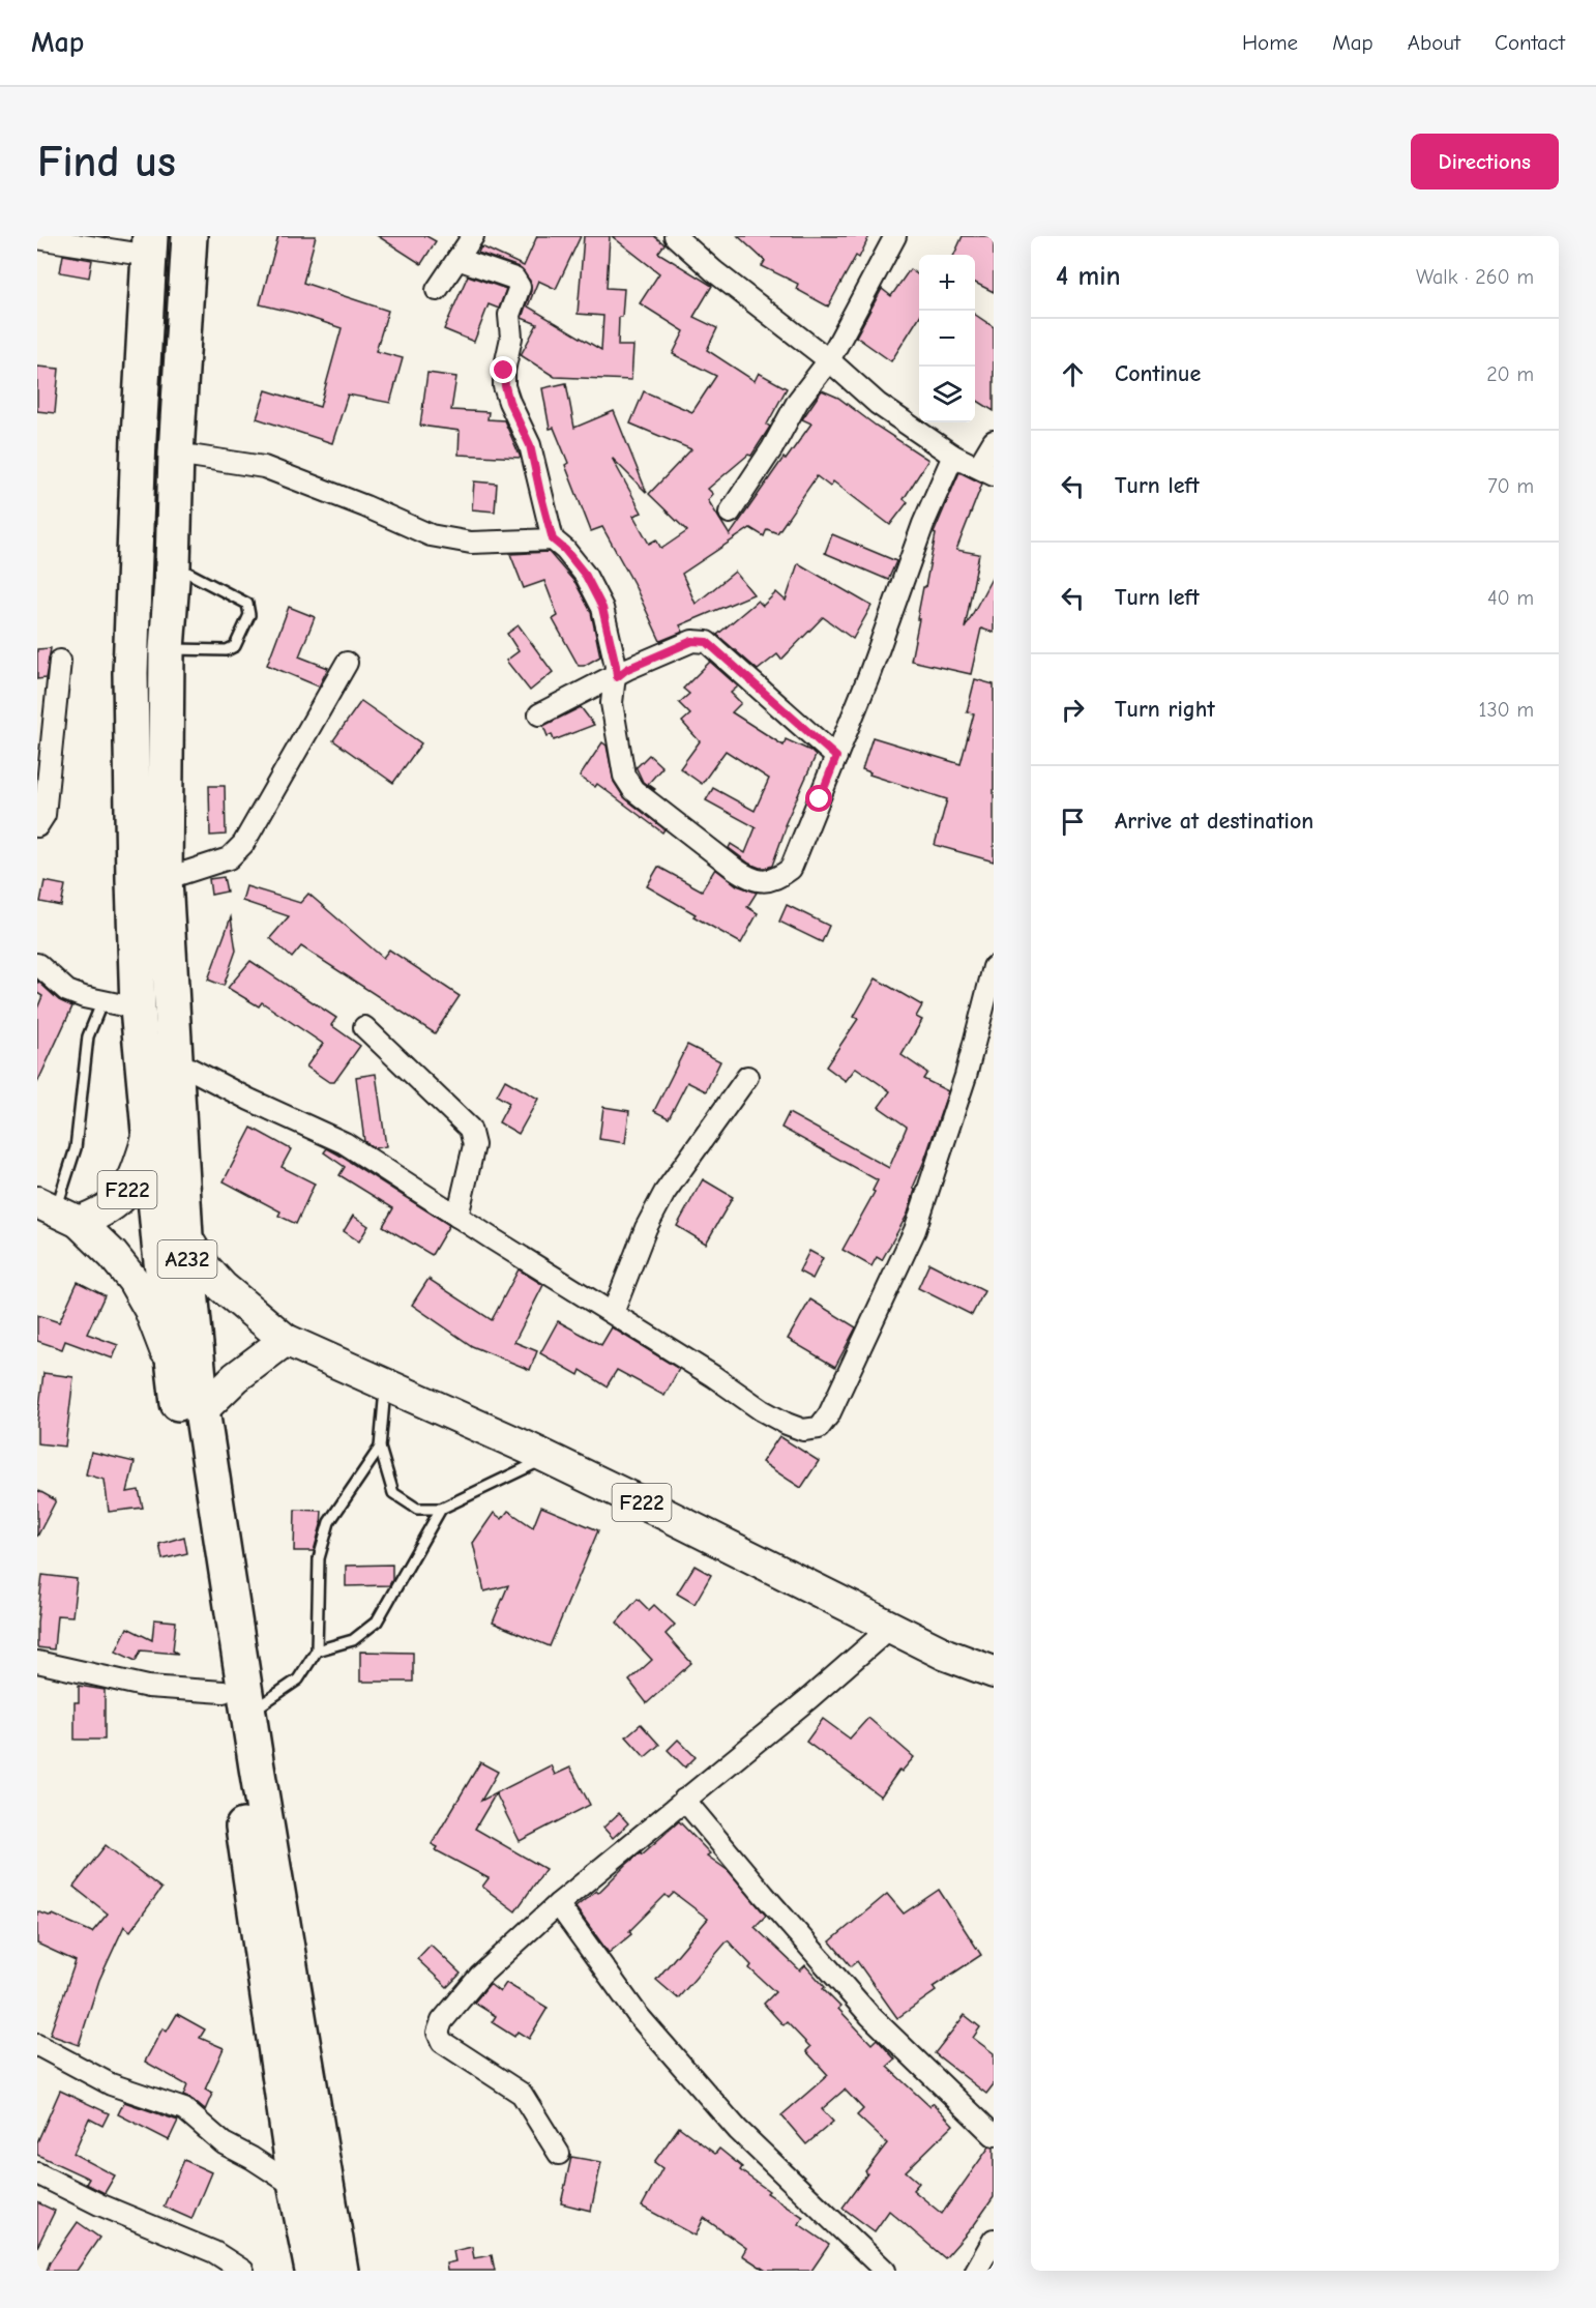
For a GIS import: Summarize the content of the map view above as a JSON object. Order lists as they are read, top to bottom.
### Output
{
  "streets": {
    "highway": ["A232"],
    "main road": ["F222"]
  },
  "crossings": [
    ["F222", "A232"]
  ],
  "page": {
    "header": "Map",
    "nav": [
      "Home",
      "Map",
      "About",
      "Contact"
    ],
    "buttons": "Directions",
    "title": "Find us",
    "heading": ["4 min", "Walk · 260 m"],
    "map_buttons": ["+", "−"],
    "list": [
      ["Continue", "20 m"],
      ["Turn left", "70 m"],
      ["Turn left", "40 m"],
      ["Turn right", "130 m"],
      "Arrive at destination"
    ]
  }
}
